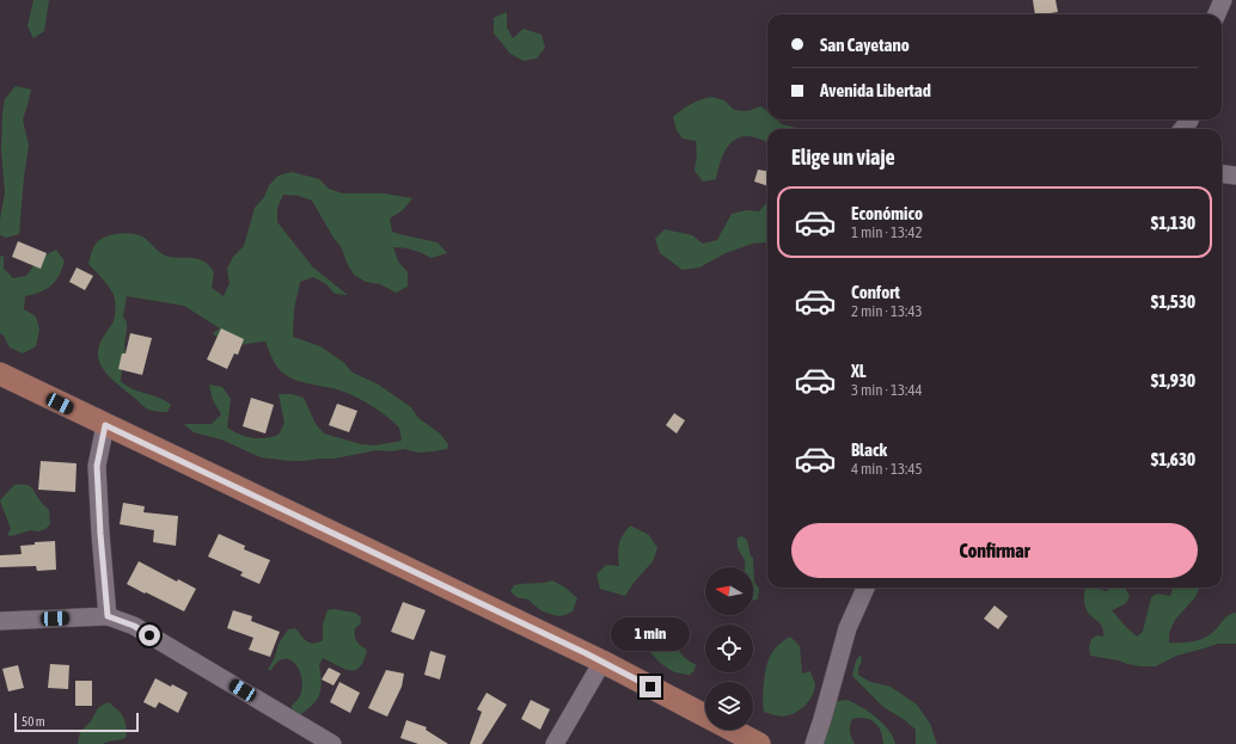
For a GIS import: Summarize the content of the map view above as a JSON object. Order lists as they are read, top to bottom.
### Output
{
  "scale_bar": "50 m",
  "north": "left",
  "page": {
    "banner": ["San Cayetano", "Avenida Libertad"],
    "heading": "Elige un viaje",
    "list": [
      {
        "name": "Económico",
        "note": "1 min · 13:42",
        "value": "$1,130"
      },
      {
        "name": "Confort",
        "note": "2 min · 13:43",
        "value": "$1,530"
      },
      {
        "name": "XL",
        "note": "3 min · 13:44",
        "value": "$1,930"
      },
      {
        "name": "Black",
        "note": "4 min · 13:45",
        "value": "$1,630"
      }
    ],
    "buttons": "Confirmar",
    "bubble": "1 min",
    "scale": "50 m"
  }
}
